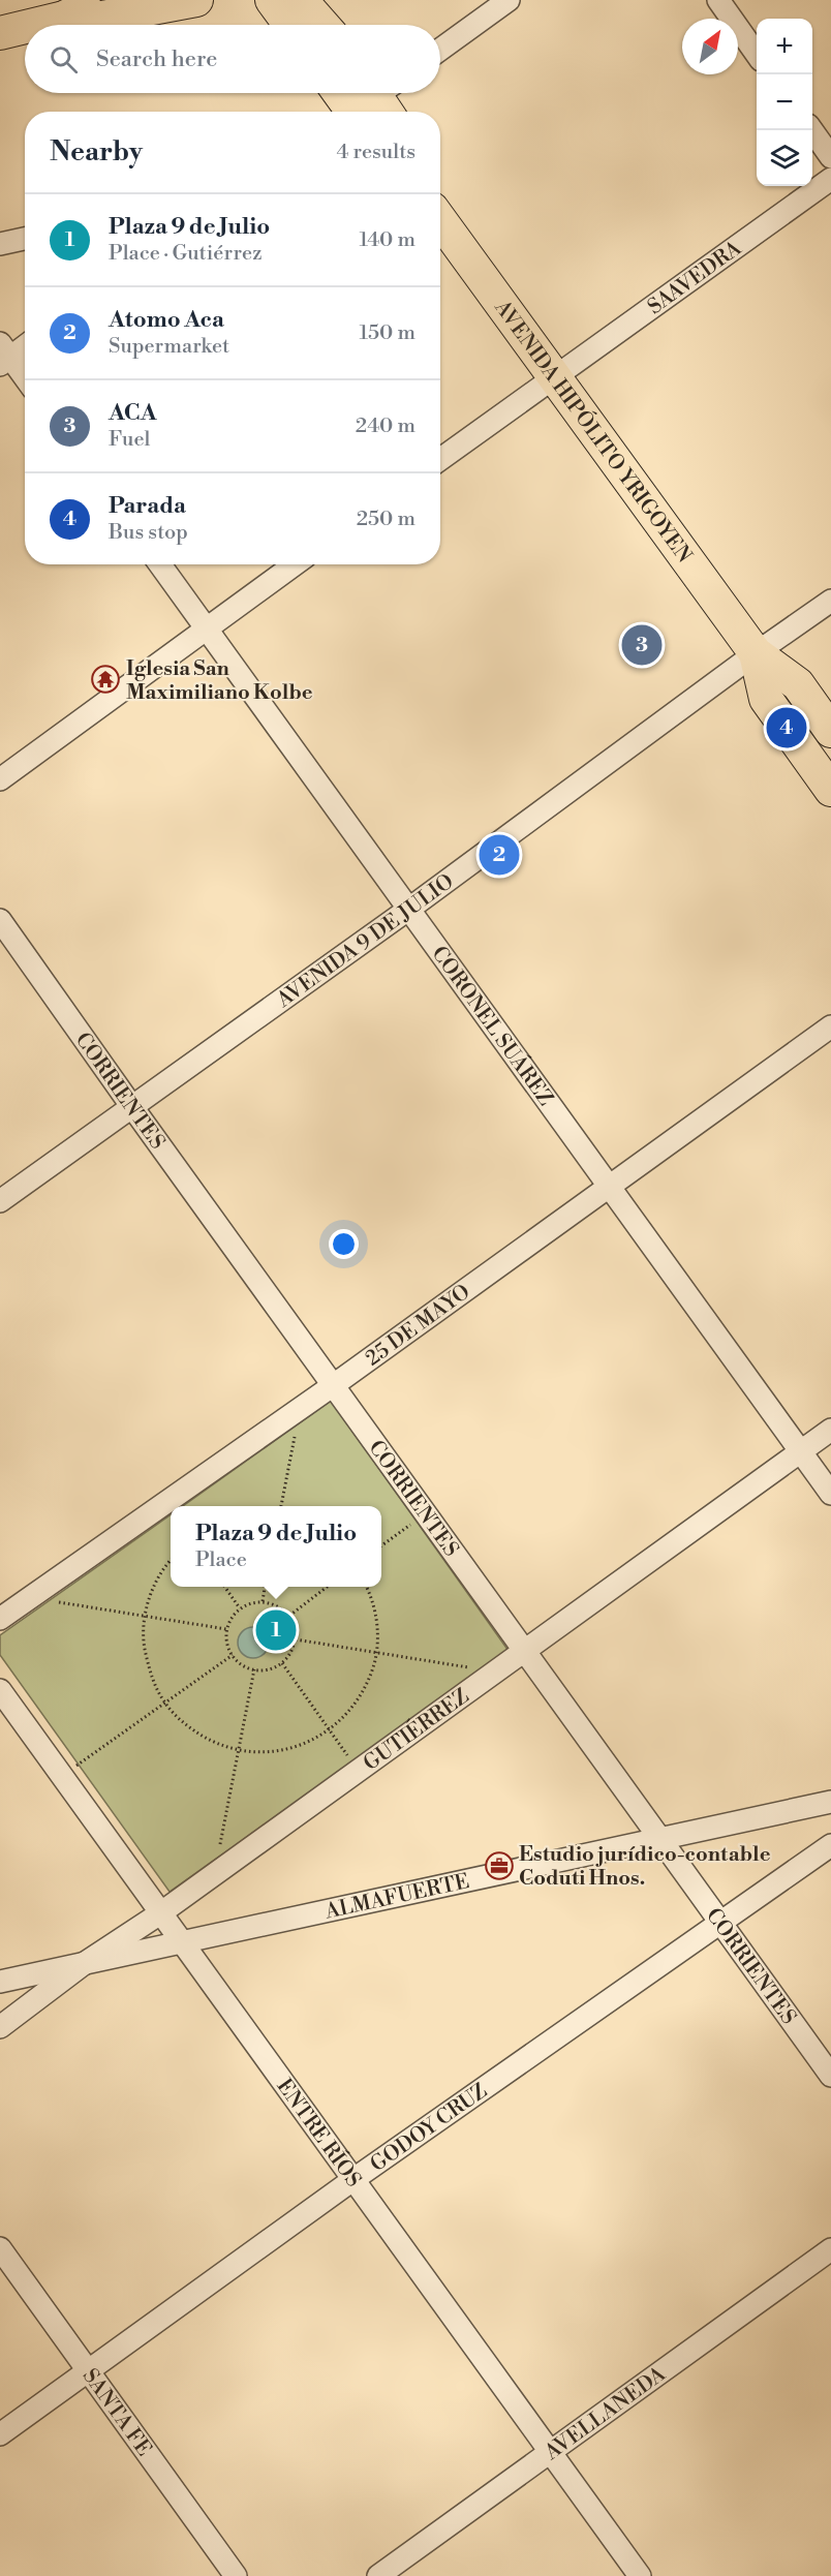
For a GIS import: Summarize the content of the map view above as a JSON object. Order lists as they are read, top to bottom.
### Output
{
  "streets": {
    "highway": ["AVENIDA HIPÓLITO YRIGOYEN"],
    "street": [
      "SAAVEDRA",
      "AVENIDA 9 DE JULIO",
      "CORONEL SUÁREZ",
      "CORRIENTES",
      "25 DE MAYO",
      "GUTIÉRREZ",
      "ALMAFUERTE",
      "GODOY CRUZ",
      "ENTRE RÍOS",
      "SANTA FE",
      "AVELLANEDA"
    ]
  },
  "crossings": [
    ["SAAVEDRA", "AVENIDA HIPÓLITO YRIGOYEN"],
    ["AVENIDA HIPÓLITO YRIGOYEN", "AVENIDA 9 DE JULIO"],
    ["AVENIDA 9 DE JULIO", "CORONEL SUÁREZ"],
    ["AVENIDA 9 DE JULIO", "CORRIENTES"],
    ["CORONEL SUÁREZ", "25 DE MAYO"],
    ["CORONEL SUÁREZ", "GUTIÉRREZ"],
    ["CORRIENTES", "25 DE MAYO"],
    ["CORRIENTES", "GUTIÉRREZ"],
    ["CORRIENTES", "ALMAFUERTE"],
    ["CORRIENTES", "GODOY CRUZ"],
    ["GUTIÉRREZ", "ALMAFUERTE"],
    ["GUTIÉRREZ", "ENTRE RÍOS"],
    ["ALMAFUERTE", "ENTRE RÍOS"],
    ["GODOY CRUZ", "ENTRE RÍOS"],
    ["GODOY CRUZ", "SANTA FE"],
    ["ENTRE RÍOS", "AVELLANEDA"]
  ],
  "places": {
    "temple": ["Iglesia San Maximiliano Kolbe"],
    "office": ["Estudio jurídico-contable Coduti Hnos."]
  },
  "north": "top right",
  "page": {
    "map_buttons": ["+", "−"],
    "search": "Search here",
    "heading": ["Nearby", "4 results"],
    "list": [
      {
        "mark": "1",
        "name": "Plaza 9 de Julio",
        "note": "Place · Gutiérrez",
        "value": "140 m"
      },
      {
        "mark": "2",
        "name": "Atomo Aca",
        "note": "Supermarket",
        "value": "150 m"
      },
      {
        "mark": "3",
        "name": "ACA",
        "note": "Fuel",
        "value": "240 m"
      },
      {
        "mark": "4",
        "name": "Parada",
        "note": "Bus stop",
        "value": "250 m"
      }
    ],
    "pins": [
      "3",
      "4",
      "2",
      "1"
    ],
    "popup": ["Plaza 9 de Julio", "Place"]
  }
}
